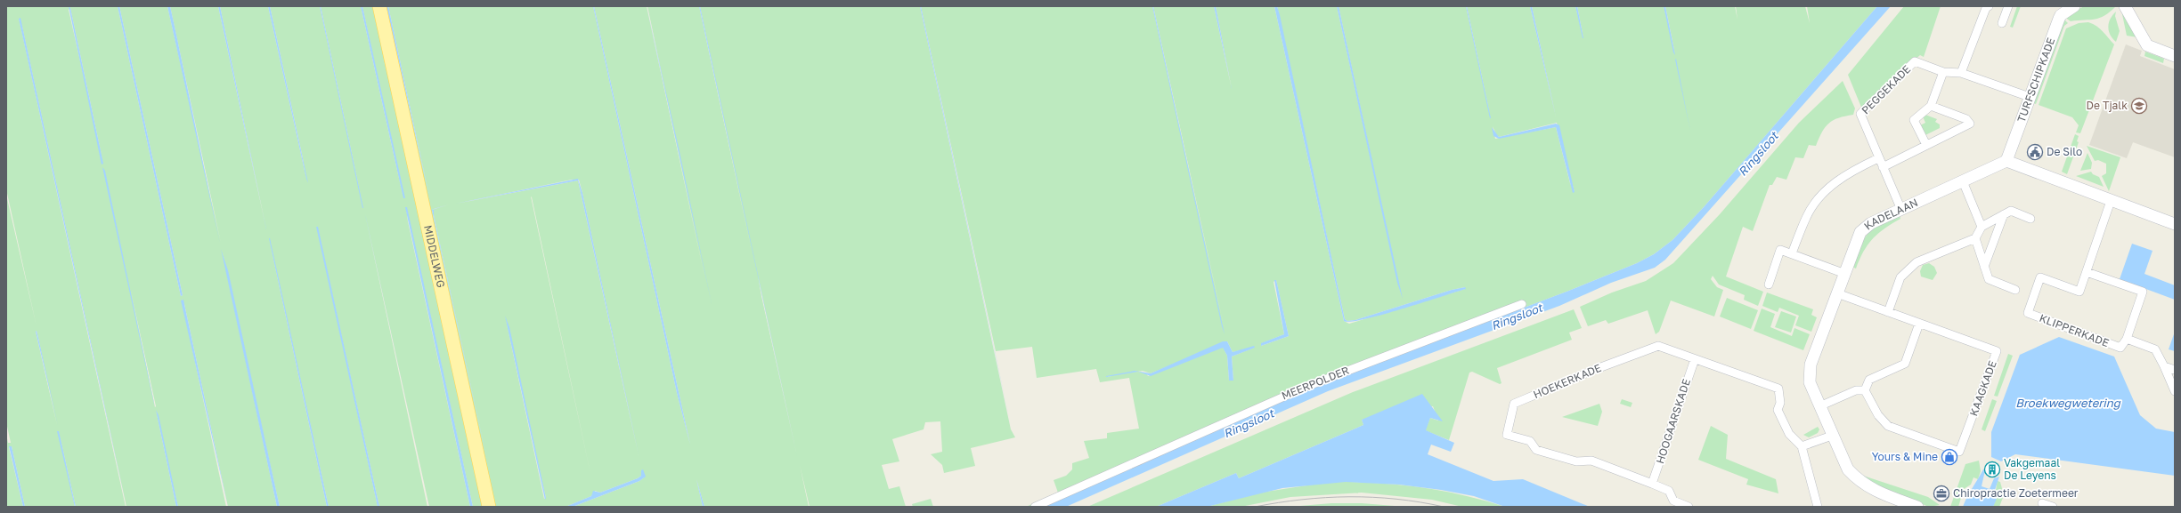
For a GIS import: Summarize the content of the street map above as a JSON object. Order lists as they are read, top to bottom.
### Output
{
  "streets": {
    "main road": ["MIDDELWEG"],
    "street": [
      "TURFSCHIPKADE",
      "PEGGEKADE",
      "KADELAAN",
      "KLIPPERKADE",
      "HOEKERKADE",
      "MEERPOLDER",
      "KAAGKADE",
      "HOOGAARSKADE"
    ]
  },
  "crossings": [
    ["TURFSCHIPKADE", "PEGGEKADE"],
    ["TURFSCHIPKADE", "KADELAAN"],
    ["PEGGEKADE", "KADELAAN"],
    ["KADELAAN", "KAAGKADE"],
    ["HOEKERKADE", "HOOGAARSKADE"]
  ],
  "water": ["Ringsloot", "Broekwegwetering"],
  "places": {
    "school or university": ["De Tjalk"],
    "public building": ["De Silo"],
    "shop": ["Yours & Mine"],
    "building": ["Vakgemaal De Leyens"],
    "office": ["Chiropractie Zoetermeer"]
  }
}
